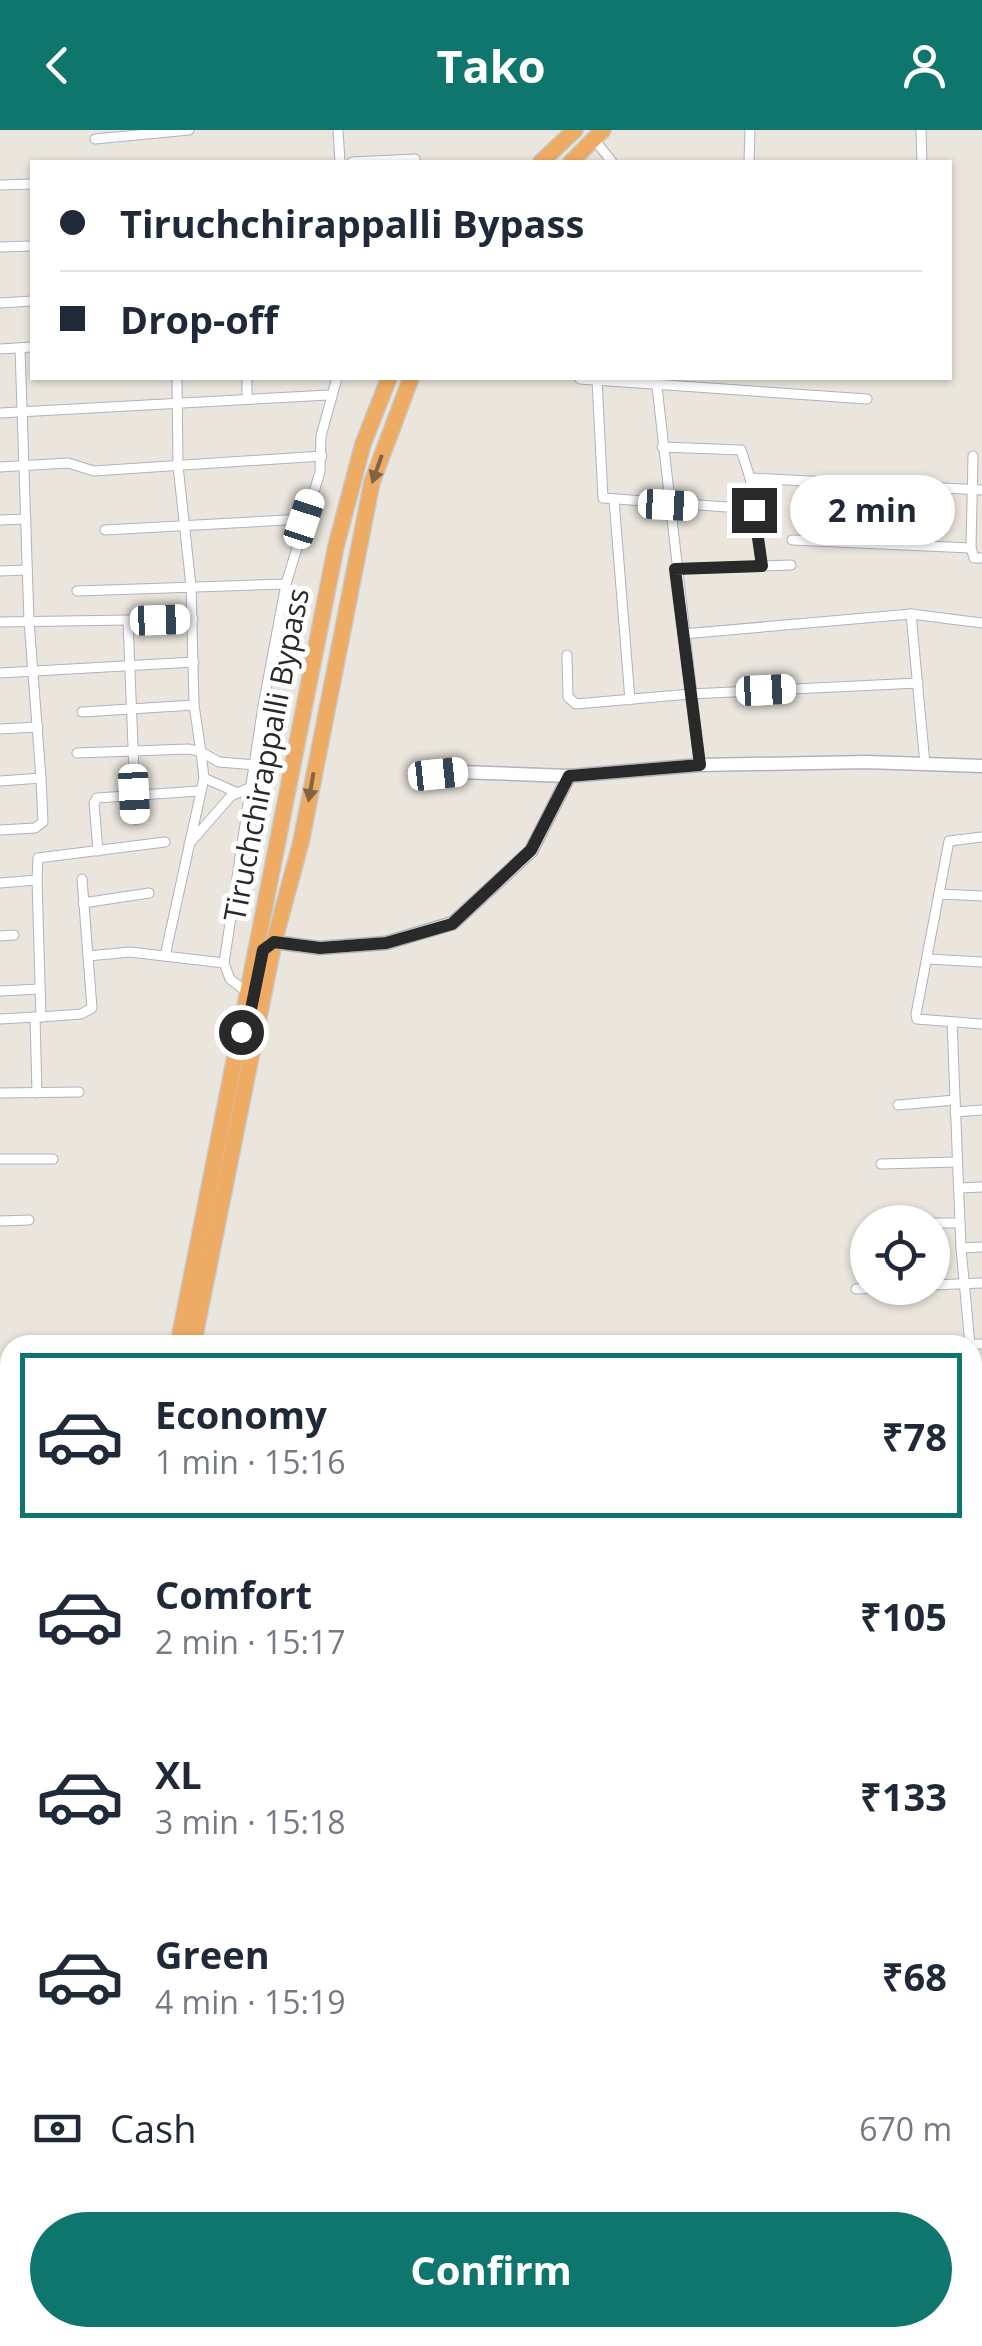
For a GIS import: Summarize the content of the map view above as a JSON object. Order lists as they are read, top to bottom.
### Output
{
  "streets": {
    "highway": ["Tiruchchirappalli Bypass"]
  },
  "page": {
    "header": "Tako",
    "banner": ["Tiruchchirappalli Bypass", "Drop-off"],
    "bubble": "2 min",
    "list": [
      {
        "name": "Economy",
        "note": "1 min · 15:16",
        "value": "₹78"
      },
      {
        "name": "Comfort",
        "note": "2 min · 15:17",
        "value": "₹105"
      },
      {
        "name": "XL",
        "note": "3 min · 15:18",
        "value": "₹133"
      },
      {
        "name": "Green",
        "note": "4 min · 15:19",
        "value": "₹68"
      }
    ],
    "pay": ["Cash", "670 m"],
    "buttons": "Confirm"
  }
}
